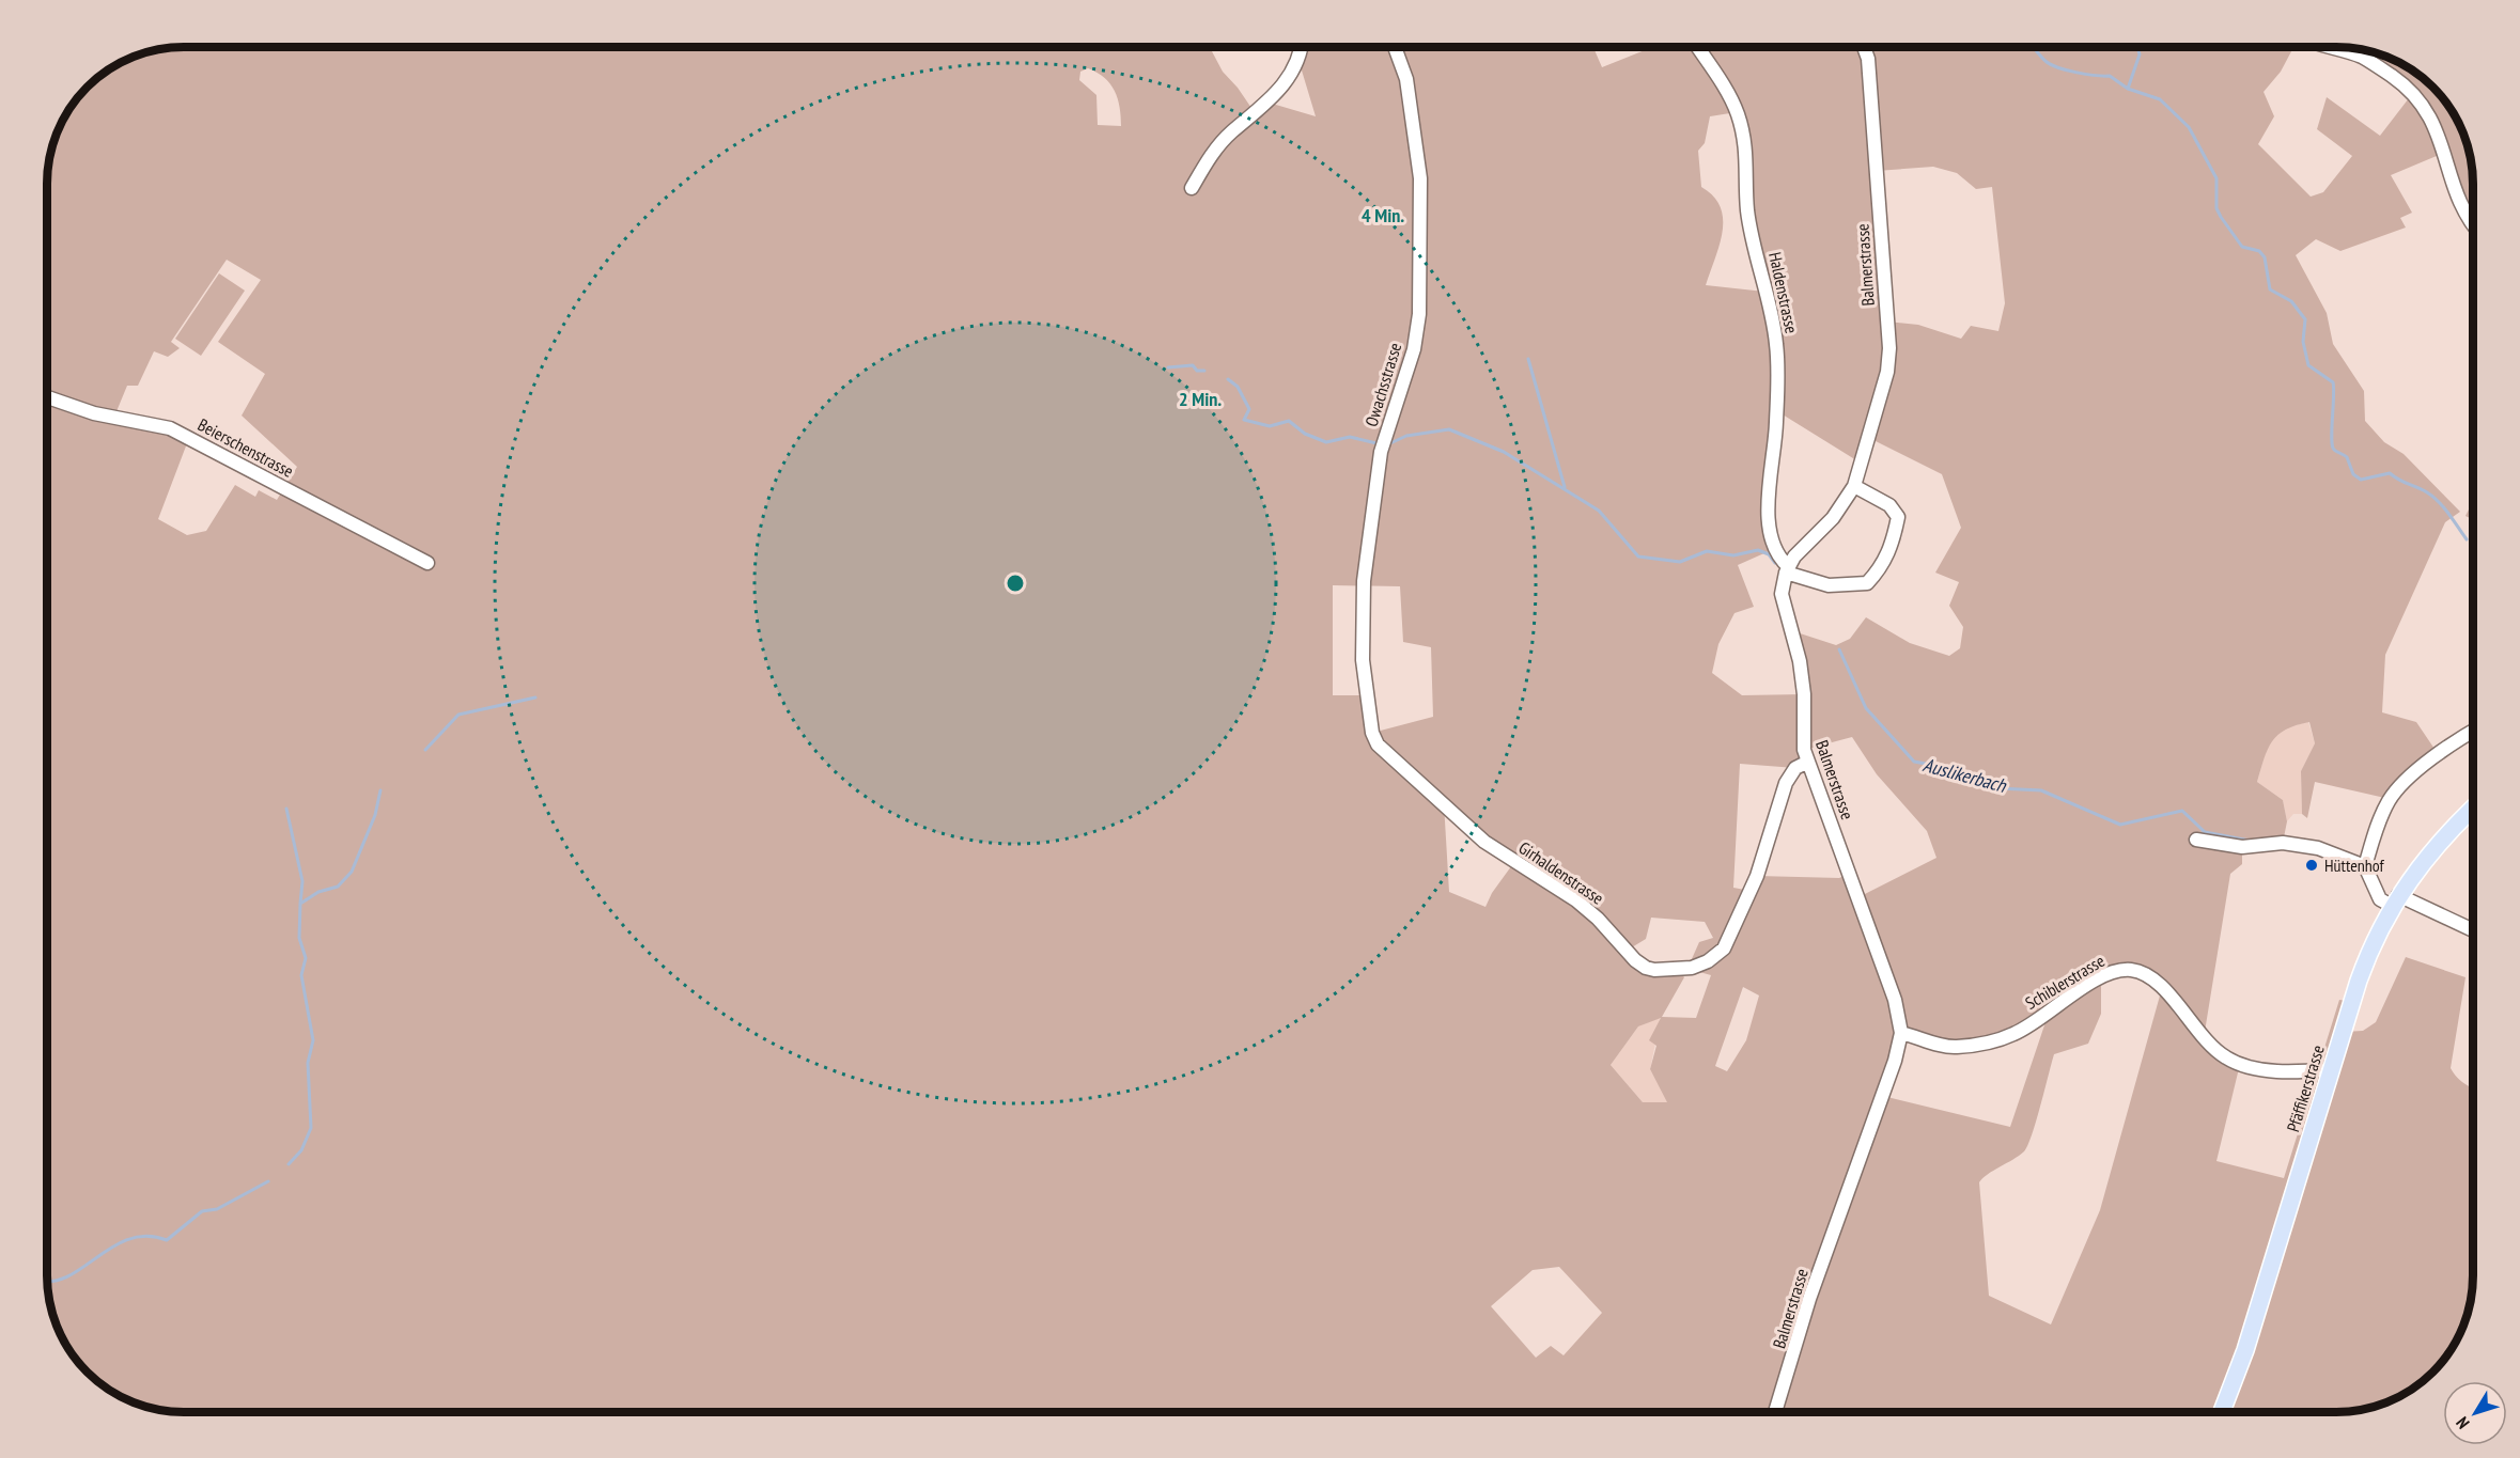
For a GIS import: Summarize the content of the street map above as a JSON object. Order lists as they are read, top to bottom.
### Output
{
  "streets": {
    "main road": ["Pfäffikerstrasse"],
    "street": [
      "Balmerstrasse",
      "Haldenstrasse",
      "Owachsstrasse",
      "Beierschenstrasse",
      "Girhaldenstrasse",
      "Schiblerstrasse"
    ]
  },
  "crossings": [
    ["Balmerstrasse", "Haldenstrasse"],
    ["Balmerstrasse", "Girhaldenstrasse"],
    ["Balmerstrasse", "Schiblerstrasse"],
    ["Owachsstrasse", "Girhaldenstrasse"],
    ["Schiblerstrasse", "Pfäffikerstrasse"]
  ],
  "water": ["Auslikerbach"],
  "places": ["Hüttenhof"],
  "north": "bottom left",
  "rings": ["4 Min.", "2 Min."]
}
